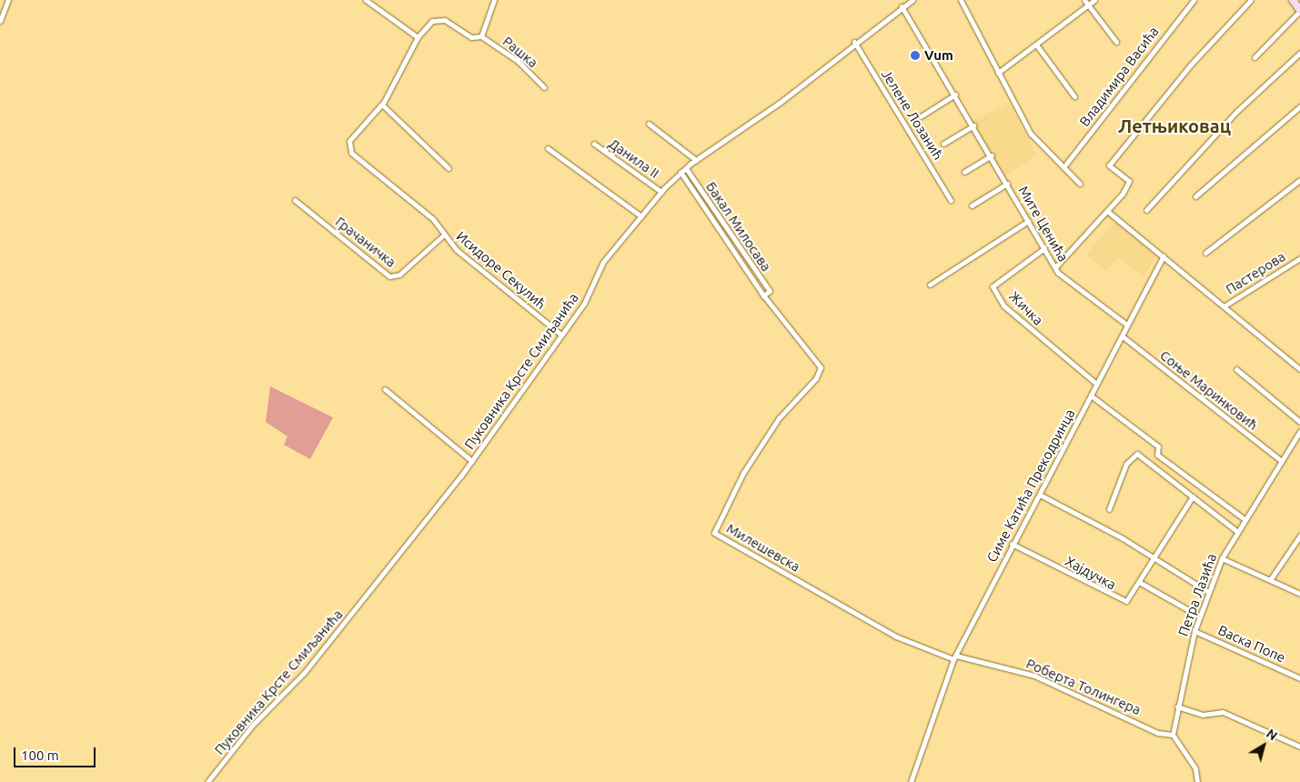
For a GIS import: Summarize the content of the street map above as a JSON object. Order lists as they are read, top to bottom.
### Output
{
  "streets": {
    "street": [
      "Рашка",
      "Владимира Васића",
      "Јелене Лозанић",
      "Данила II",
      "Мите Ценића",
      "Бакал Милосава",
      "Грачаничка",
      "Исидоре Секулић",
      "Пастерова",
      "Жичка",
      "Пуковника Крсте Смиљанића",
      "Соње Маринковић",
      "Симе Катића Прекодринца",
      "Милешевска",
      "Хајдучка",
      "Петра Лазића",
      "Васка Попе",
      "Роберта Толингера"
    ]
  },
  "crossings": [
    ["Рашка", "Исидоре Секулић"],
    ["Јелене Лозанић", "Пуковника Крсте Смиљанића"],
    ["Данила II", "Пуковника Крсте Смиљанића"],
    ["Мите Ценића", "Жичка"],
    ["Мите Ценића", "Пуковника Крсте Смиљанића"],
    ["Мите Ценића", "Симе Катића Прекодринца"],
    ["Бакал Милосава", "Пуковника Крсте Смиљанића"],
    ["Бакал Милосава", "Милешевска"],
    ["Грачаничка", "Исидоре Секулић"],
    ["Исидоре Секулић", "Пуковника Крсте Смиљанића"],
    ["Жичка", "Симе Катића Прекодринца"],
    ["Соње Маринковић", "Симе Катића Прекодринца"],
    ["Соње Маринковић", "Петра Лазића"],
    ["Симе Катића Прекодринца", "Милешевска"],
    ["Симе Катића Прекодринца", "Хајдучка"],
    ["Симе Катића Прекодринца", "Роберта Толингера"],
    ["Милешевска", "Роберта Толингера"],
    ["Петра Лазића", "Васка Попе"],
    ["Петра Лазића", "Роберта Толингера"]
  ],
  "districts": ["Летњиковац"],
  "places": ["Vum"],
  "scale_bar": "100 m",
  "north": "top right"
}
